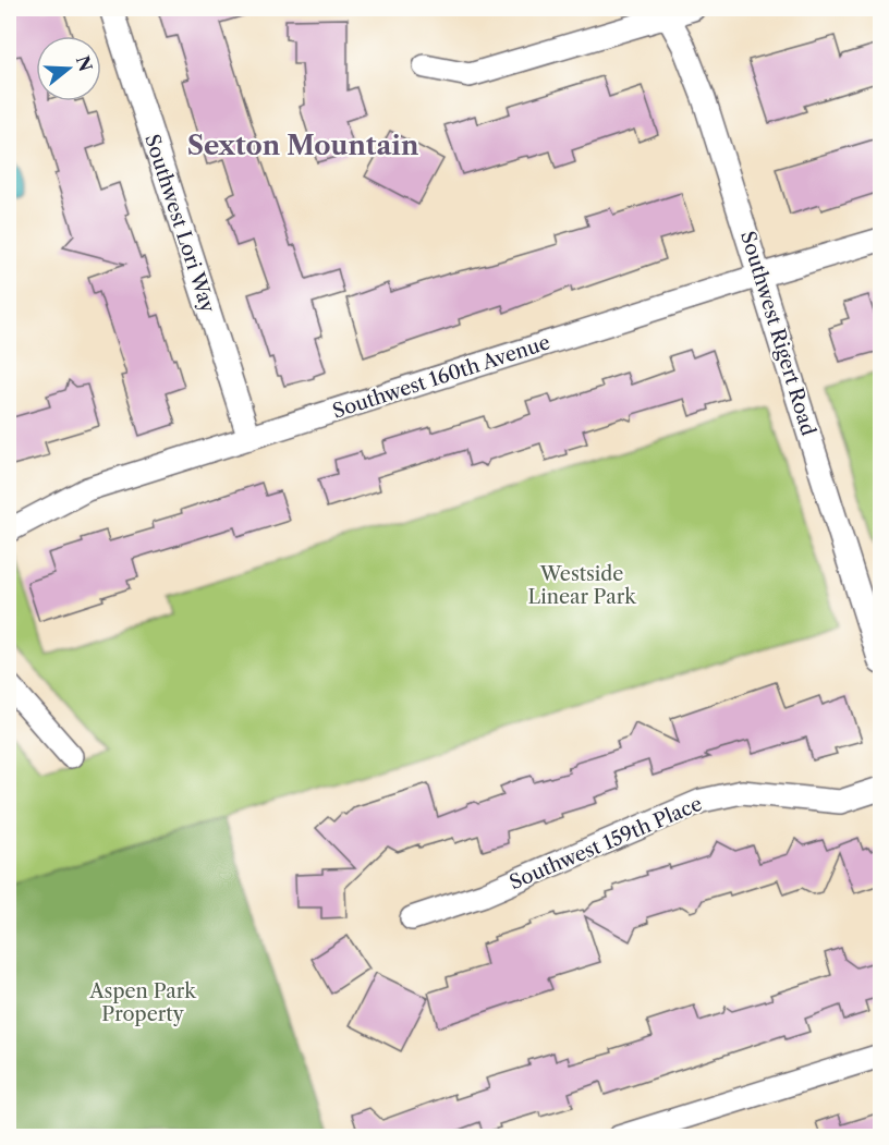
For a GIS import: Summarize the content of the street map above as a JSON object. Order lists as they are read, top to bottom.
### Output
{
  "streets": {
    "street": [
      "Southwest Lori Way",
      "Southwest Rigert Road",
      "Southwest 160th Avenue",
      "Southwest 159th Place"
    ]
  },
  "crossings": [
    ["Southwest Lori Way", "Southwest 160th Avenue"],
    ["Southwest Rigert Road", "Southwest 160th Avenue"]
  ],
  "districts": ["Sexton Mountain"],
  "parks": ["Westside Linear Park", "Aspen Park Property"],
  "north": "right"
}
